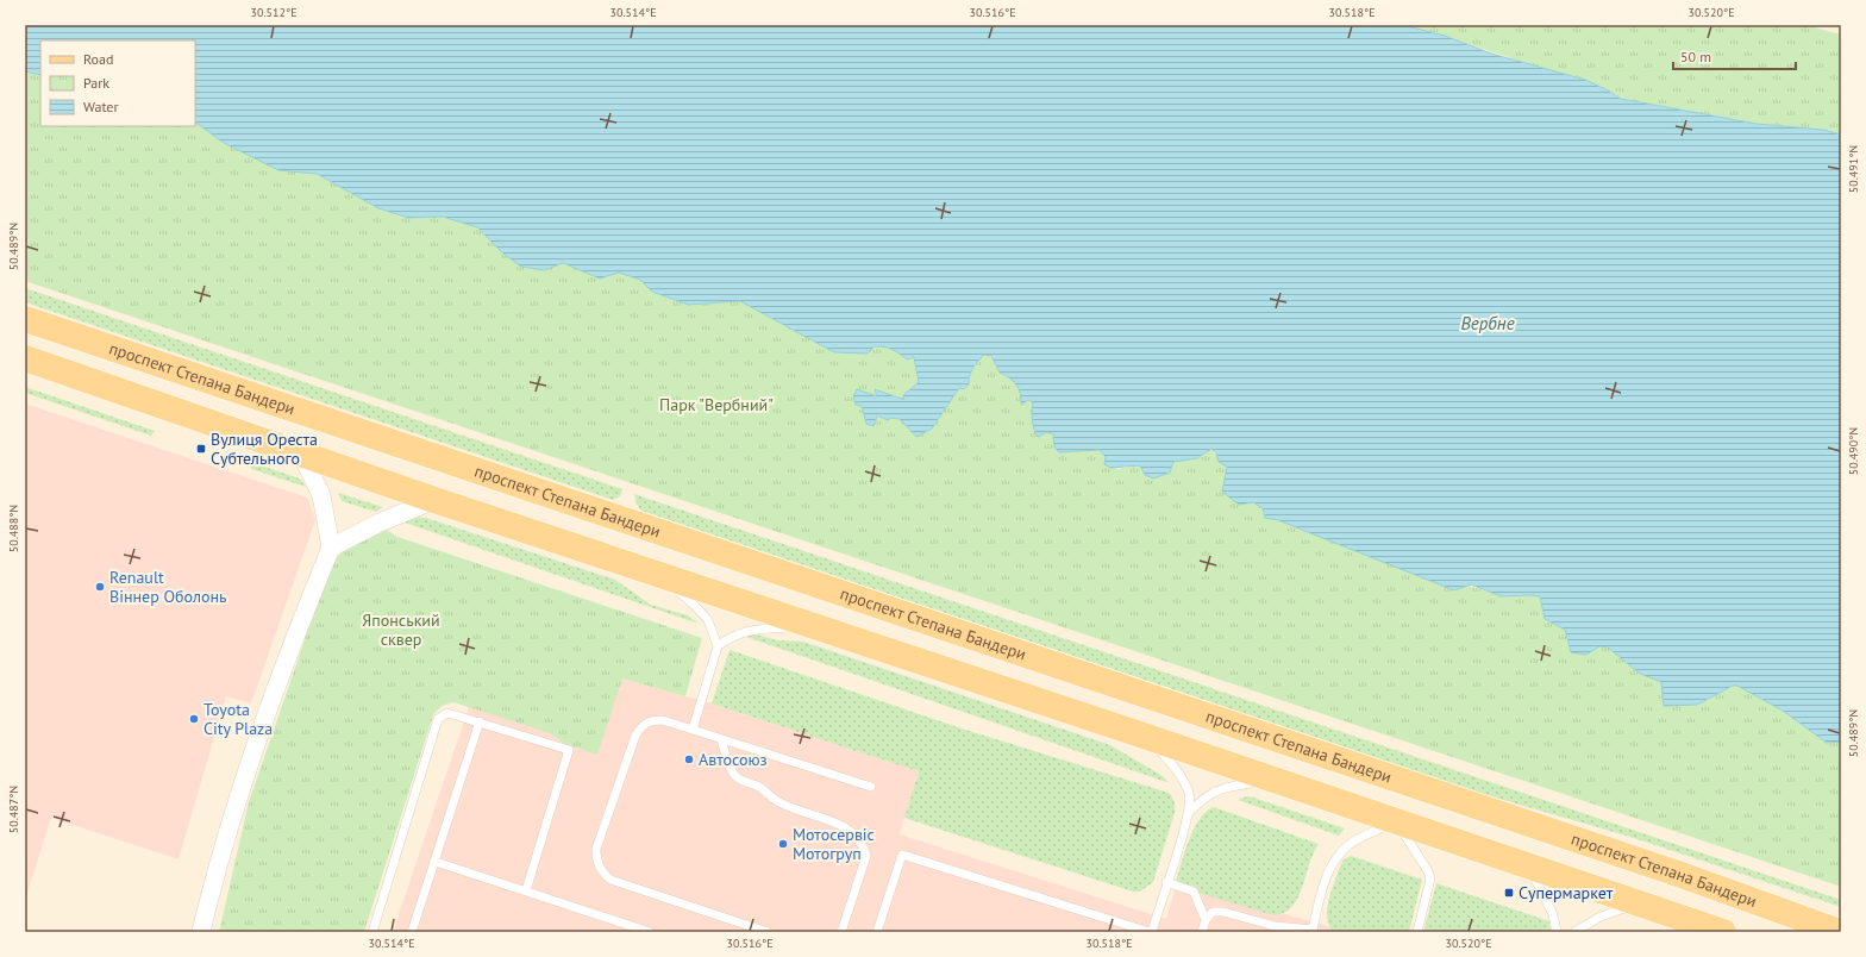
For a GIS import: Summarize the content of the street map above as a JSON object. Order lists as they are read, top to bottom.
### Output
{
  "streets": {
    "main road": ["проспект Степана Бандери"]
  },
  "water": ["Вербне"],
  "parks": ["Парк \"Вербний\"", "Японський сквер"],
  "places": {
    "transit": ["Вулиця Ореста Субтельного", "Супермаркет"],
    "other": [
      "Renault Віннер Оболонь",
      "Toyota City Plaza",
      "Автосоюз",
      "Мотосервіс Мотогруп"
    ]
  },
  "legend": ["Road", "Park", "Water"],
  "scale_bar": "50 m",
  "coordinates": [
    "30.512°E",
    "30.514°E",
    "30.516°E",
    "30.518°E",
    "30.520°E",
    "50.491°N",
    "50.489°N",
    "50.490°N",
    "50.488°N",
    "50.487°N"
  ]
}
